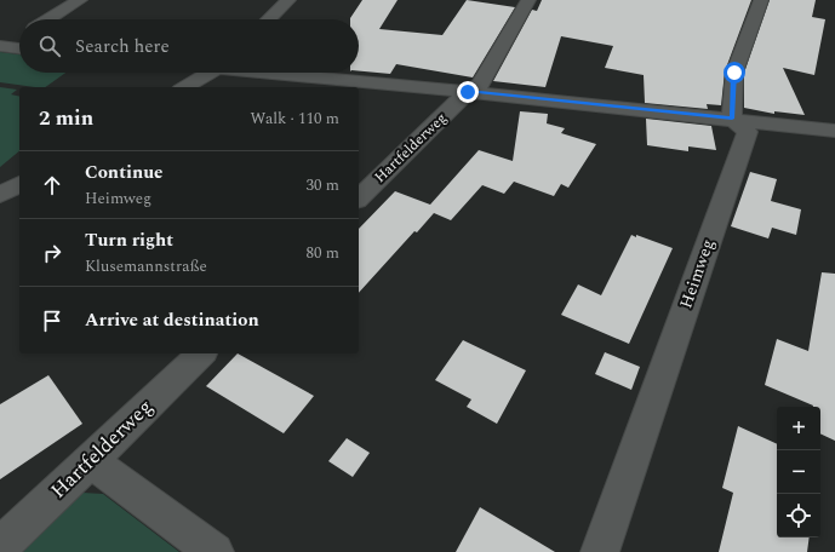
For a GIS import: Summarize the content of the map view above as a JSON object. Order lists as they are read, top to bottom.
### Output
{
  "streets": {
    "street": ["Hartfelderweg", "Heimweg"]
  },
  "page": {
    "search": "Search here",
    "heading": ["2 min", "Walk · 110 m"],
    "list": [
      ["Continue", "Heimweg", "30 m"],
      ["Turn right", "Klusemannstraße", "80 m"],
      "Arrive at destination"
    ],
    "map_buttons": ["+", "−"]
  }
}
